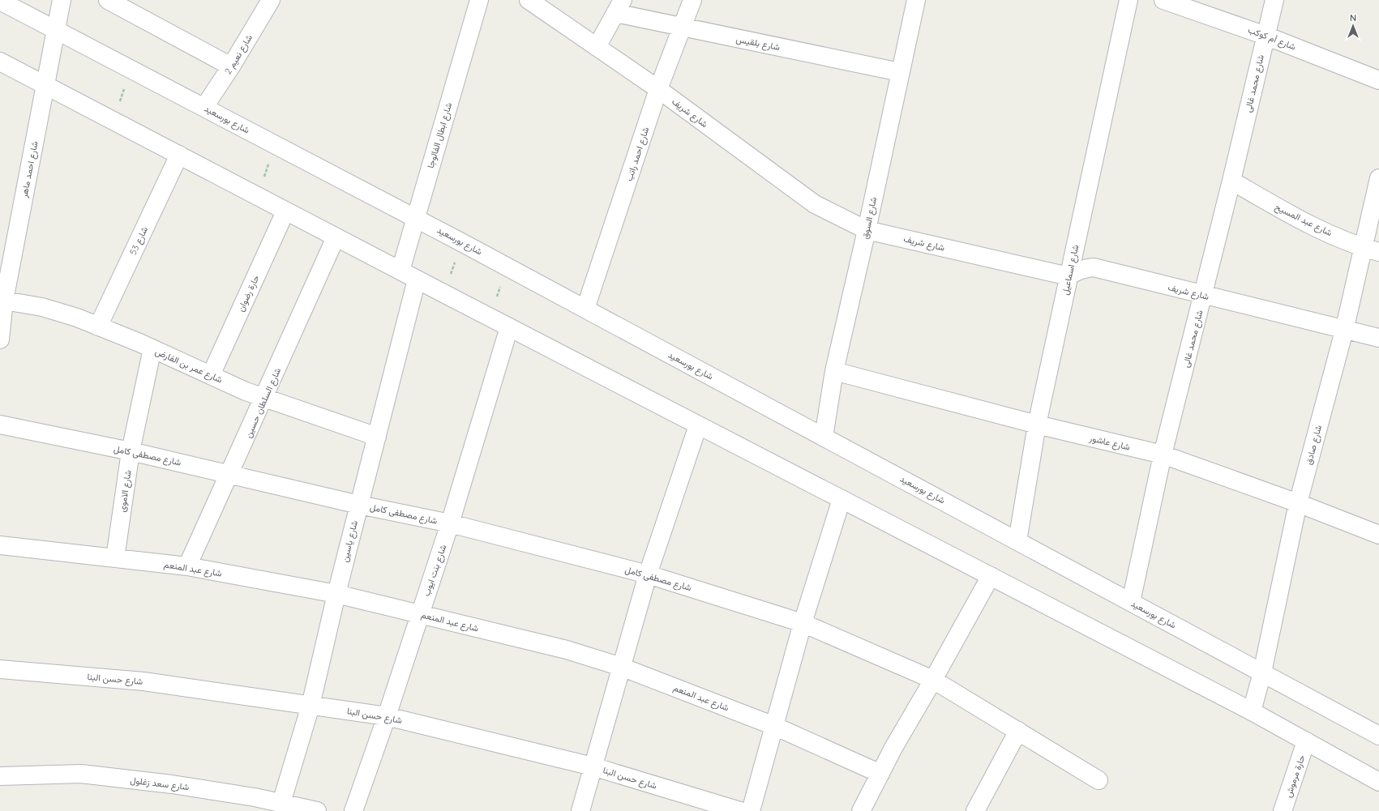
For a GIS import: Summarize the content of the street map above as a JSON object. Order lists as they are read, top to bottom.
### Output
{
  "streets": {
    "street": [
      "شارع أم كوكب",
      "شارع بلقيس",
      "شارع نعيم 2",
      "شارع محمد غالى",
      "شارع شريف",
      "شارع بورسعيد",
      "شارع ابطال الفالوجا",
      "شارع احمد راتب",
      "شارع احمد ماهر",
      "شارع السوق",
      "شارع عبد المسيح",
      "شارع 53",
      "شارع اسماعيل",
      "حارة رضوان",
      "شارع عمر بن الفارض",
      "شارع السلطان حسين",
      "شارع عاشور",
      "شارع صادق",
      "شارع مصطفى كامل",
      "شارع الاموى",
      "شارع ياسين",
      "شارع عبد المنعم",
      "شارع بنت ايوب",
      "شارع حسن البنا",
      "حارة مرموش",
      "شارع سعد زغلول"
    ]
  },
  "crossings": [
    ["شارع أم كوكب", "شارع محمد غالى"],
    ["شارع بلقيس", "شارع احمد راتب"],
    ["شارع بلقيس", "شارع السوق"],
    ["شارع نعيم 2", "شارع بورسعيد"],
    ["شارع محمد غالى", "شارع شريف"],
    ["شارع محمد غالى", "شارع بورسعيد"],
    ["شارع محمد غالى", "شارع عبد المسيح"],
    ["شارع محمد غالى", "شارع عاشور"],
    ["شارع شريف", "شارع احمد راتب"],
    ["شارع شريف", "شارع السوق"],
    ["شارع شريف", "شارع اسماعيل"],
    ["شارع شريف", "شارع صادق"],
    ["شارع بورسعيد", "شارع ابطال الفالوجا"],
    ["شارع بورسعيد", "شارع احمد راتب"],
    ["شارع بورسعيد", "شارع احمد ماهر"],
    ["شارع بورسعيد", "شارع السوق"],
    ["شارع بورسعيد", "شارع اسماعيل"],
    ["شارع بورسعيد", "شارع صادق"],
    ["شارع احمد ماهر", "شارع عمر بن الفارض"],
    ["شارع السوق", "شارع عاشور"],
    ["شارع عبد المسيح", "شارع صادق"],
    ["شارع 53", "شارع عمر بن الفارض"],
    ["شارع اسماعيل", "شارع عاشور"],
    ["حارة رضوان", "شارع عمر بن الفارض"],
    ["شارع عمر بن الفارض", "شارع السلطان حسين"],
    ["شارع عمر بن الفارض", "شارع الاموى"],
    ["شارع عمر بن الفارض", "شارع ياسين"],
    ["شارع السلطان حسين", "شارع مصطفى كامل"],
    ["شارع السلطان حسين", "شارع عبد المنعم"],
    ["شارع عاشور", "شارع صادق"],
    ["شارع مصطفى كامل", "شارع الاموى"],
    ["شارع مصطفى كامل", "شارع ياسين"],
    ["شارع مصطفى كامل", "شارع بنت ايوب"],
    ["شارع الاموى", "شارع عبد المنعم"],
    ["شارع ياسين", "شارع عبد المنعم"],
    ["شارع ياسين", "شارع حسن البنا"],
    ["شارع ياسين", "شارع سعد زغلول"],
    ["شارع عبد المنعم", "شارع بنت ايوب"],
    ["شارع بنت ايوب", "شارع حسن البنا"]
  ],
  "north": "top"
}
